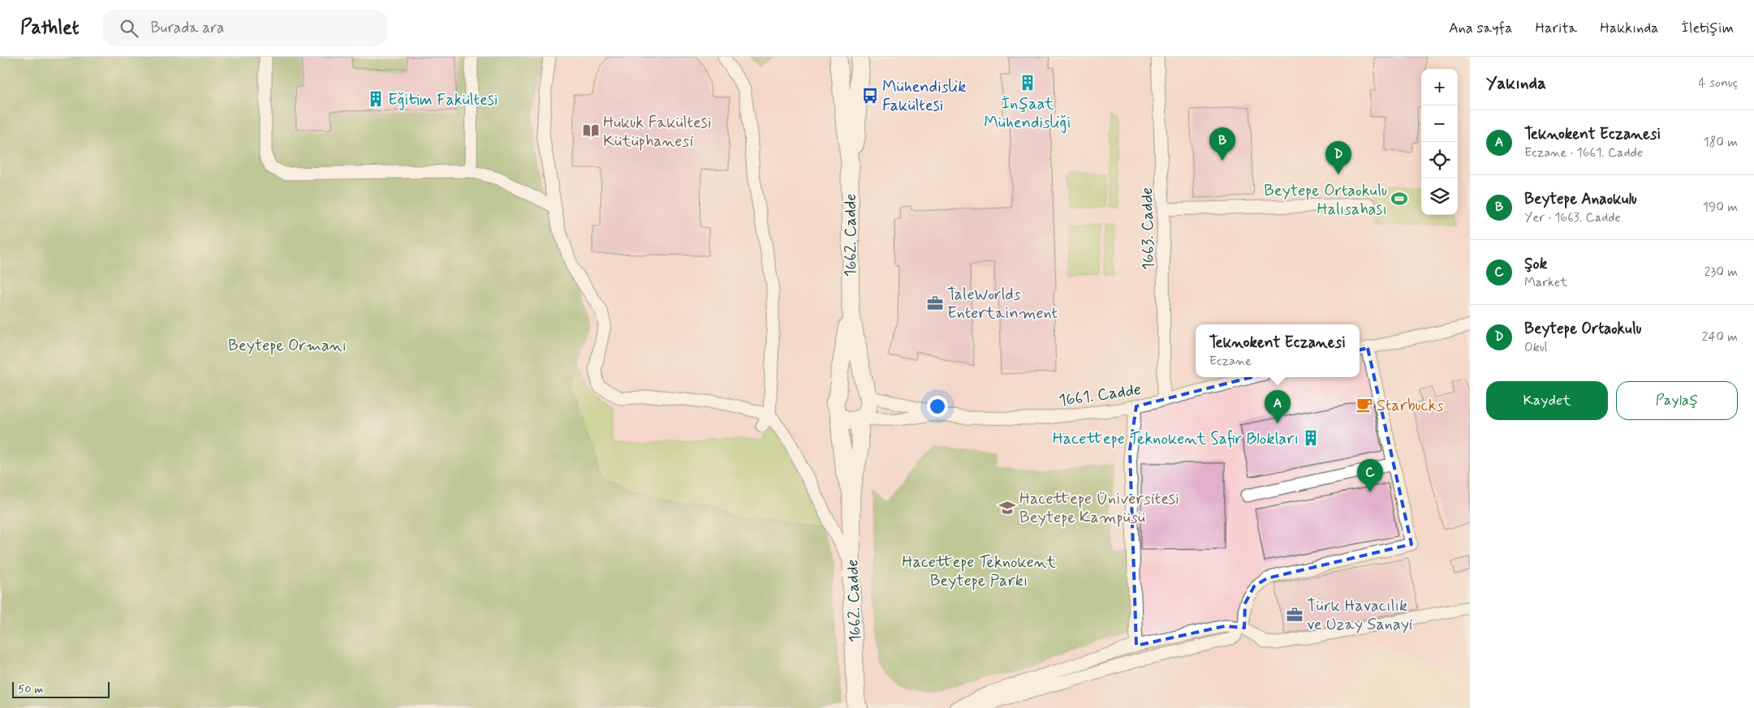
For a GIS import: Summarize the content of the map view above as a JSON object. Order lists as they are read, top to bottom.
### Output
{
  "streets": {
    "street": ["1663. Cadde", "1662. Cadde", "1661. Cadde"]
  },
  "crossings": [
    ["1663. Cadde", "1661. Cadde"],
    ["1662. Cadde", "1661. Cadde"]
  ],
  "parks": ["Beytepe Ormanı", "Hacettepe Teknokent Beytepe Parkı"],
  "places": {
    "building": ["İnşaat Mühendisliği", "Eğitim Fakültesi", "Hacettepe Teknokent Safir Blokları"],
    "bus stop": ["Mühendislik Fakültesi"],
    "library": ["Hukuk Fakültesi Kütüphanesi"],
    "sports": ["Beytepe Ortaokulu Halısahası"],
    "office": ["TaleWorlds Entertainment", "Türk Havacılık ve Uzay Sanayi"],
    "cafe": ["Starbucks"],
    "school or university": ["Hacettepe Üniversitesi Beytepe Kampüsü"]
  },
  "scale_bar": "50 m",
  "page": {
    "header": "Pathlet",
    "search": "Burada ara",
    "nav": [
      "Ana sayfa",
      "Harita",
      "Hakkında",
      "İletişim"
    ],
    "heading": ["Yakında", "4 sonuç"],
    "map_buttons": ["+", "−"],
    "list": [
      {
        "mark": "A",
        "name": "Teknokent Eczanesi",
        "note": "Eczane · 1661. Cadde",
        "value": "180 m"
      },
      {
        "mark": "B",
        "name": "Beytepe Anaokulu",
        "note": "Yer · 1663. Cadde",
        "value": "190 m"
      },
      {
        "mark": "C",
        "name": "Şok",
        "note": "Market",
        "value": "230 m"
      },
      {
        "mark": "D",
        "name": "Beytepe Ortaokulu",
        "note": "Okul",
        "value": "240 m"
      }
    ],
    "pins": [
      "B",
      "D",
      "A",
      "C"
    ],
    "popup": ["Teknokent Eczanesi", "Eczane"],
    "buttons": ["Kaydet", "Paylaş"],
    "scale": "50 m"
  }
}
